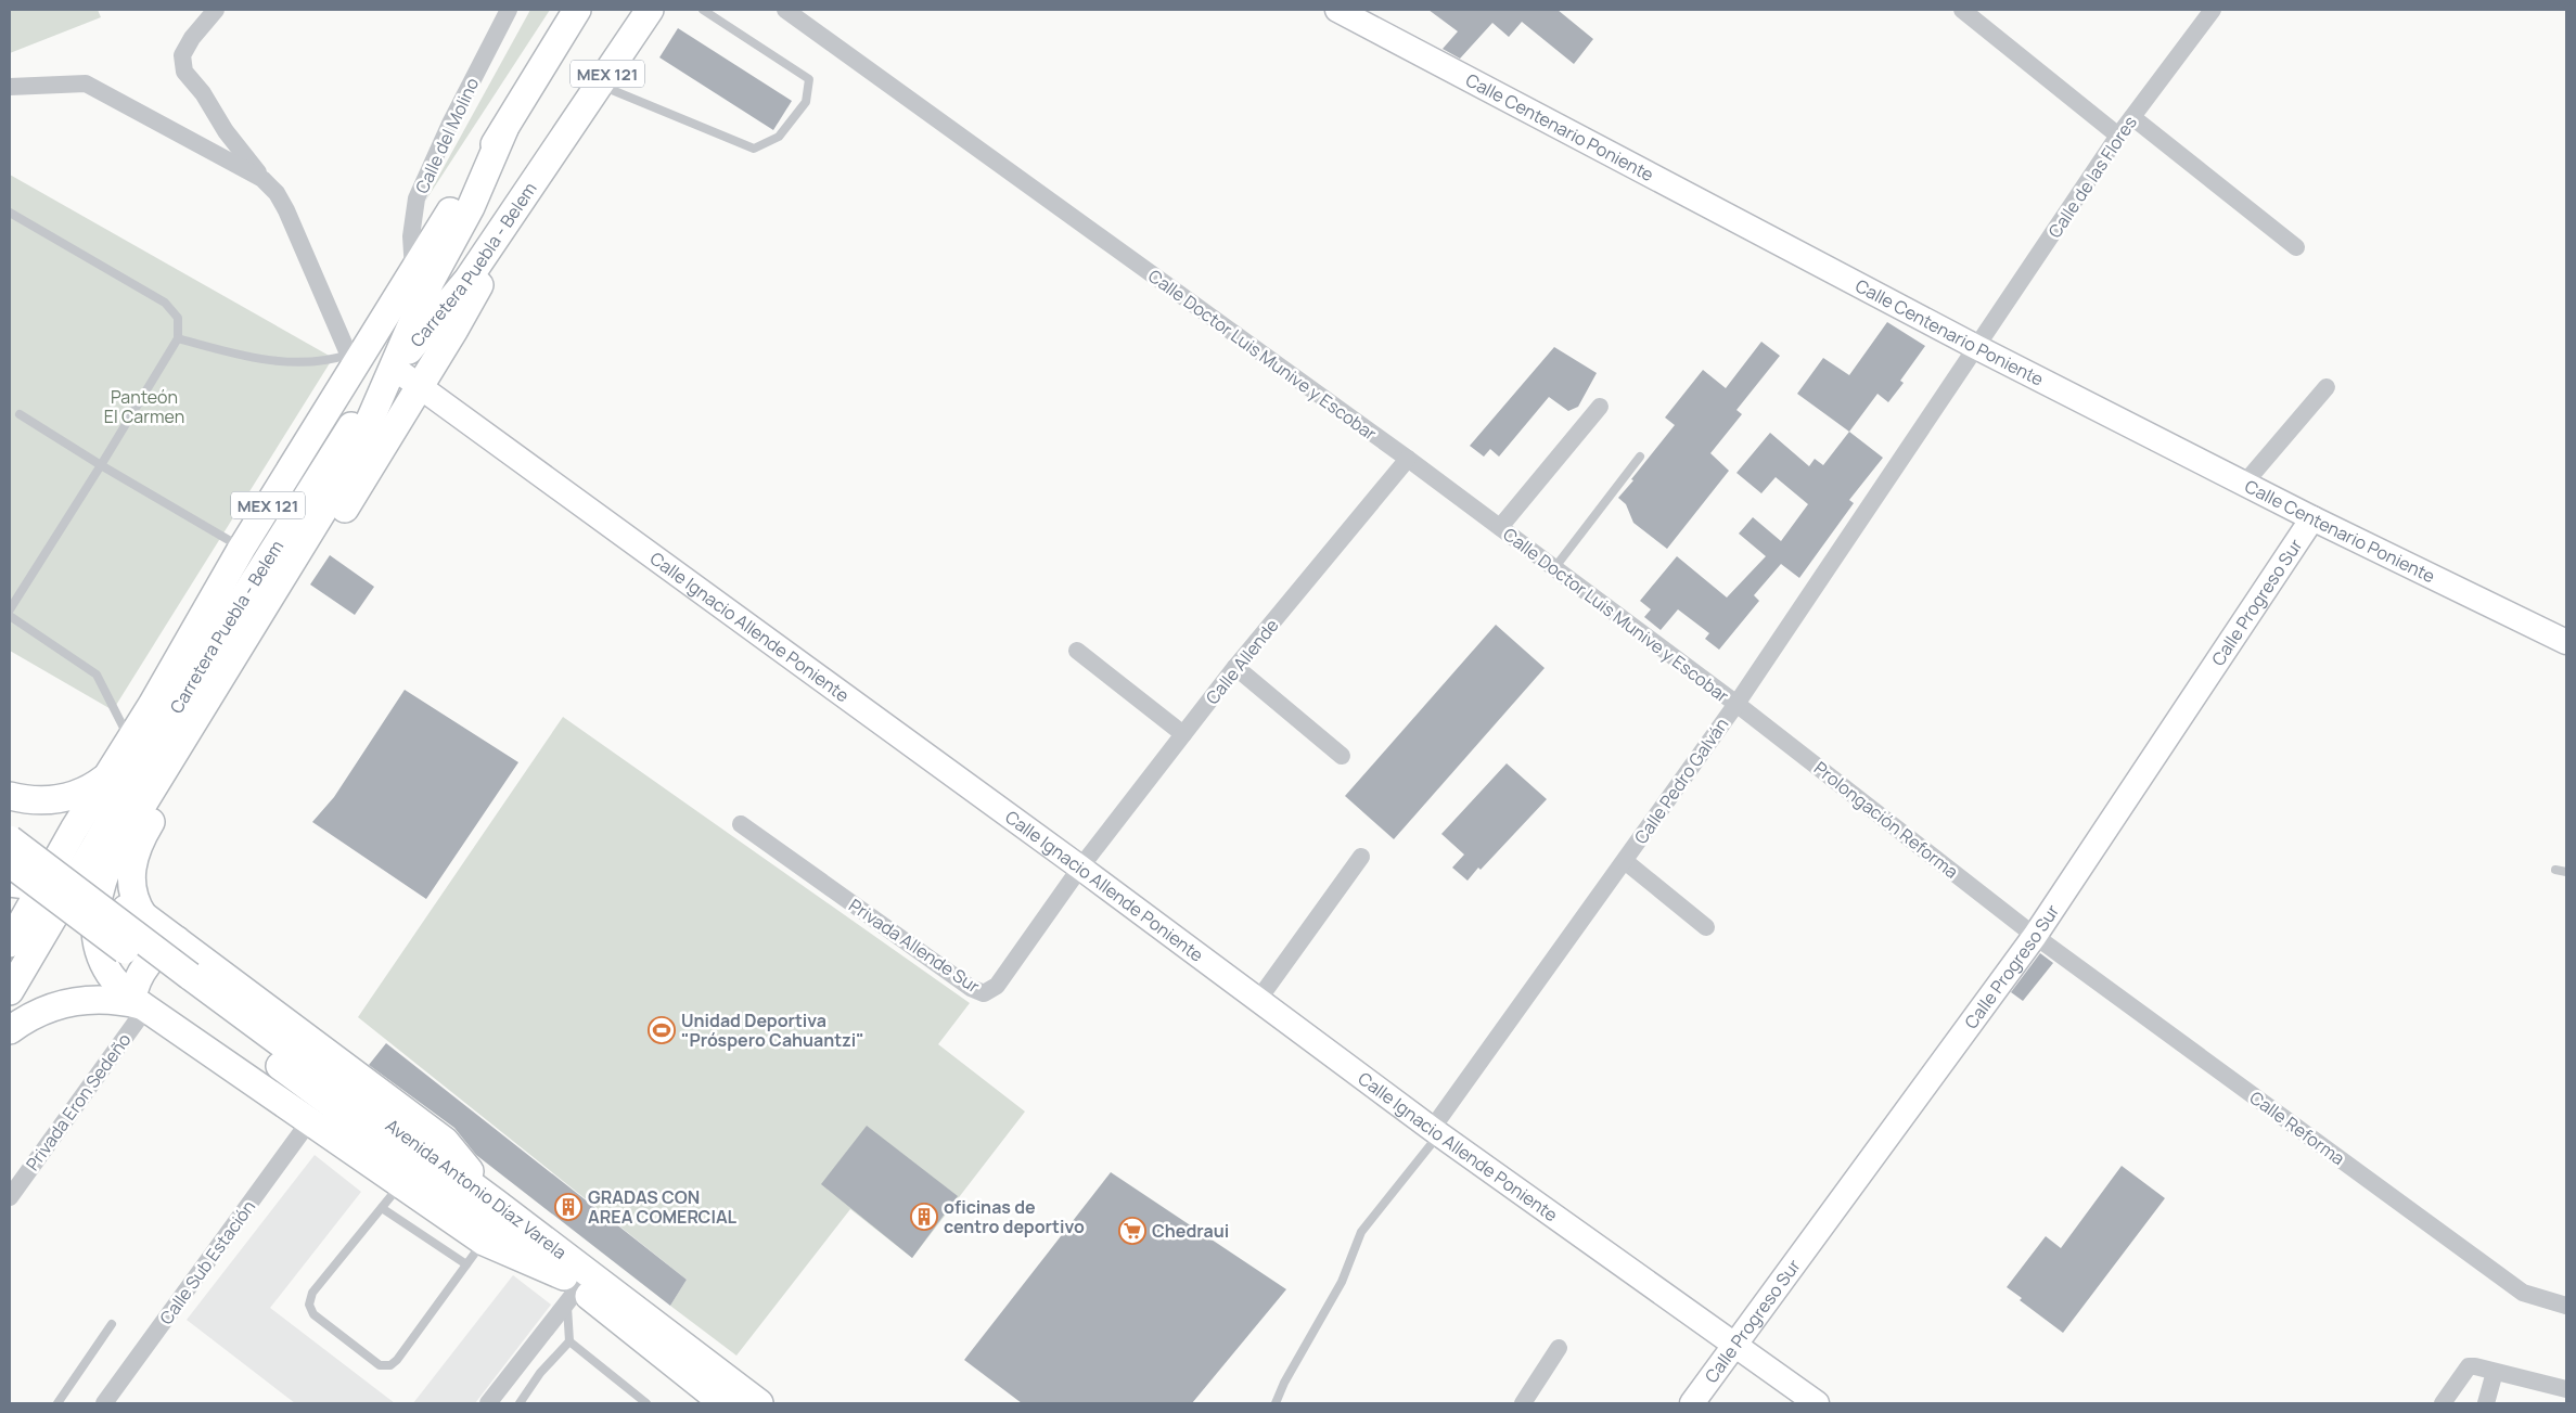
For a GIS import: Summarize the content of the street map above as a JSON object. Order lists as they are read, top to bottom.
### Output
{
  "streets": {
    "main road": ["MEX 121", "Carretera Puebla - Belem", "Avenida Antonio Díaz Varela"],
    "street": [
      "Calle Centenario Poniente",
      "Calle del Molino",
      "Calle de las Flores",
      "Calle Doctor Luis Munive y Escobar",
      "Calle Progreso Sur",
      "Calle Ignacio Allende Poniente",
      "Calle Allende",
      "Calle Pedro Galván",
      "Prolongación Reforma",
      "Privada Allende Sur",
      "Privada Eron Sedeño",
      "Calle Reforma",
      "Calle Sub Estación"
    ]
  },
  "crossings": [
    ["Calle Centenario Poniente", "Calle de las Flores"],
    ["Calle Centenario Poniente", "Calle Progreso Sur"],
    ["Calle Centenario Poniente", "Calle Pedro Galván"],
    ["Calle del Molino", "Carretera Puebla - Belem"],
    ["Calle de las Flores", "Calle Pedro Galván"],
    ["Carretera Puebla - Belem", "Calle Ignacio Allende Poniente"],
    ["Calle Doctor Luis Munive y Escobar", "Calle Allende"],
    ["Calle Doctor Luis Munive y Escobar", "Calle Pedro Galván"],
    ["Calle Doctor Luis Munive y Escobar", "Prolongación Reforma"],
    ["Calle Progreso Sur", "Calle Ignacio Allende Poniente"],
    ["Calle Progreso Sur", "Prolongación Reforma"],
    ["Calle Progreso Sur", "Calle Reforma"],
    ["Calle Ignacio Allende Poniente", "Calle Allende"],
    ["Calle Ignacio Allende Poniente", "Calle Pedro Galván"],
    ["Calle Ignacio Allende Poniente", "Privada Allende Sur"],
    ["Calle Allende", "Privada Allende Sur"],
    ["Calle Pedro Galván", "Prolongación Reforma"],
    ["Prolongación Reforma", "Calle Reforma"]
  ],
  "parks": ["Panteón El Carmen"],
  "places": {
    "sports": ["Unidad Deportiva \"Próspero Cahuantzi\""],
    "building": ["GRADAS CON AREA COMERCIAL", "oficinas de centro deportivo"],
    "supermarket": ["Chedraui"]
  }
}
